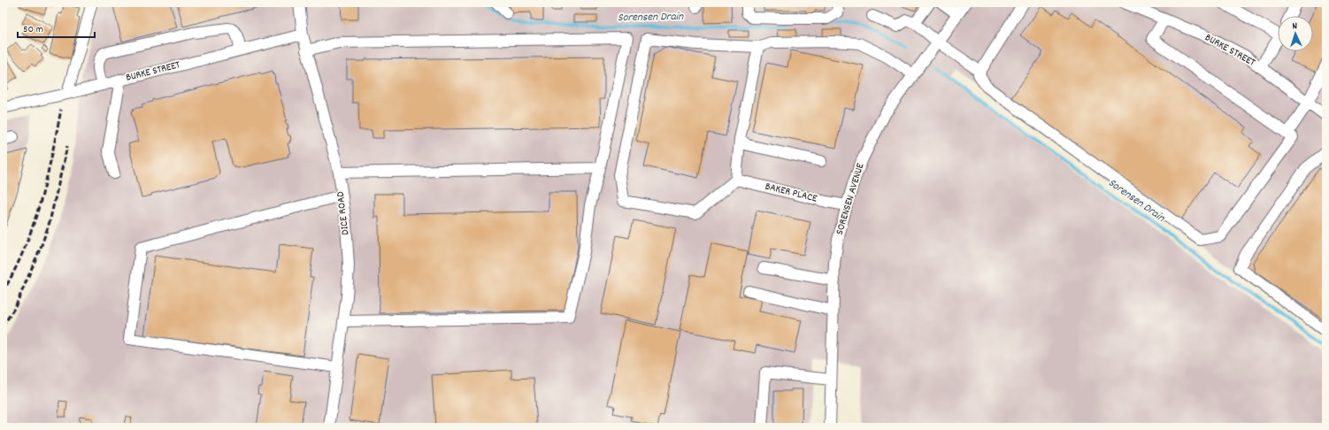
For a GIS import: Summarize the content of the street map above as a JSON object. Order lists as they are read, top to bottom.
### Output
{
  "streets": {
    "street": [
      "BURKE STREET",
      "BAKER PLACE",
      "SORENSEN AVENUE",
      "DICE ROAD"
    ]
  },
  "crossings": [
    ["BURKE STREET", "DICE ROAD"],
    ["BAKER PLACE", "SORENSEN AVENUE"]
  ],
  "water": ["Sorensen Drain"],
  "scale_bar": "50 m",
  "north": "top"
}
